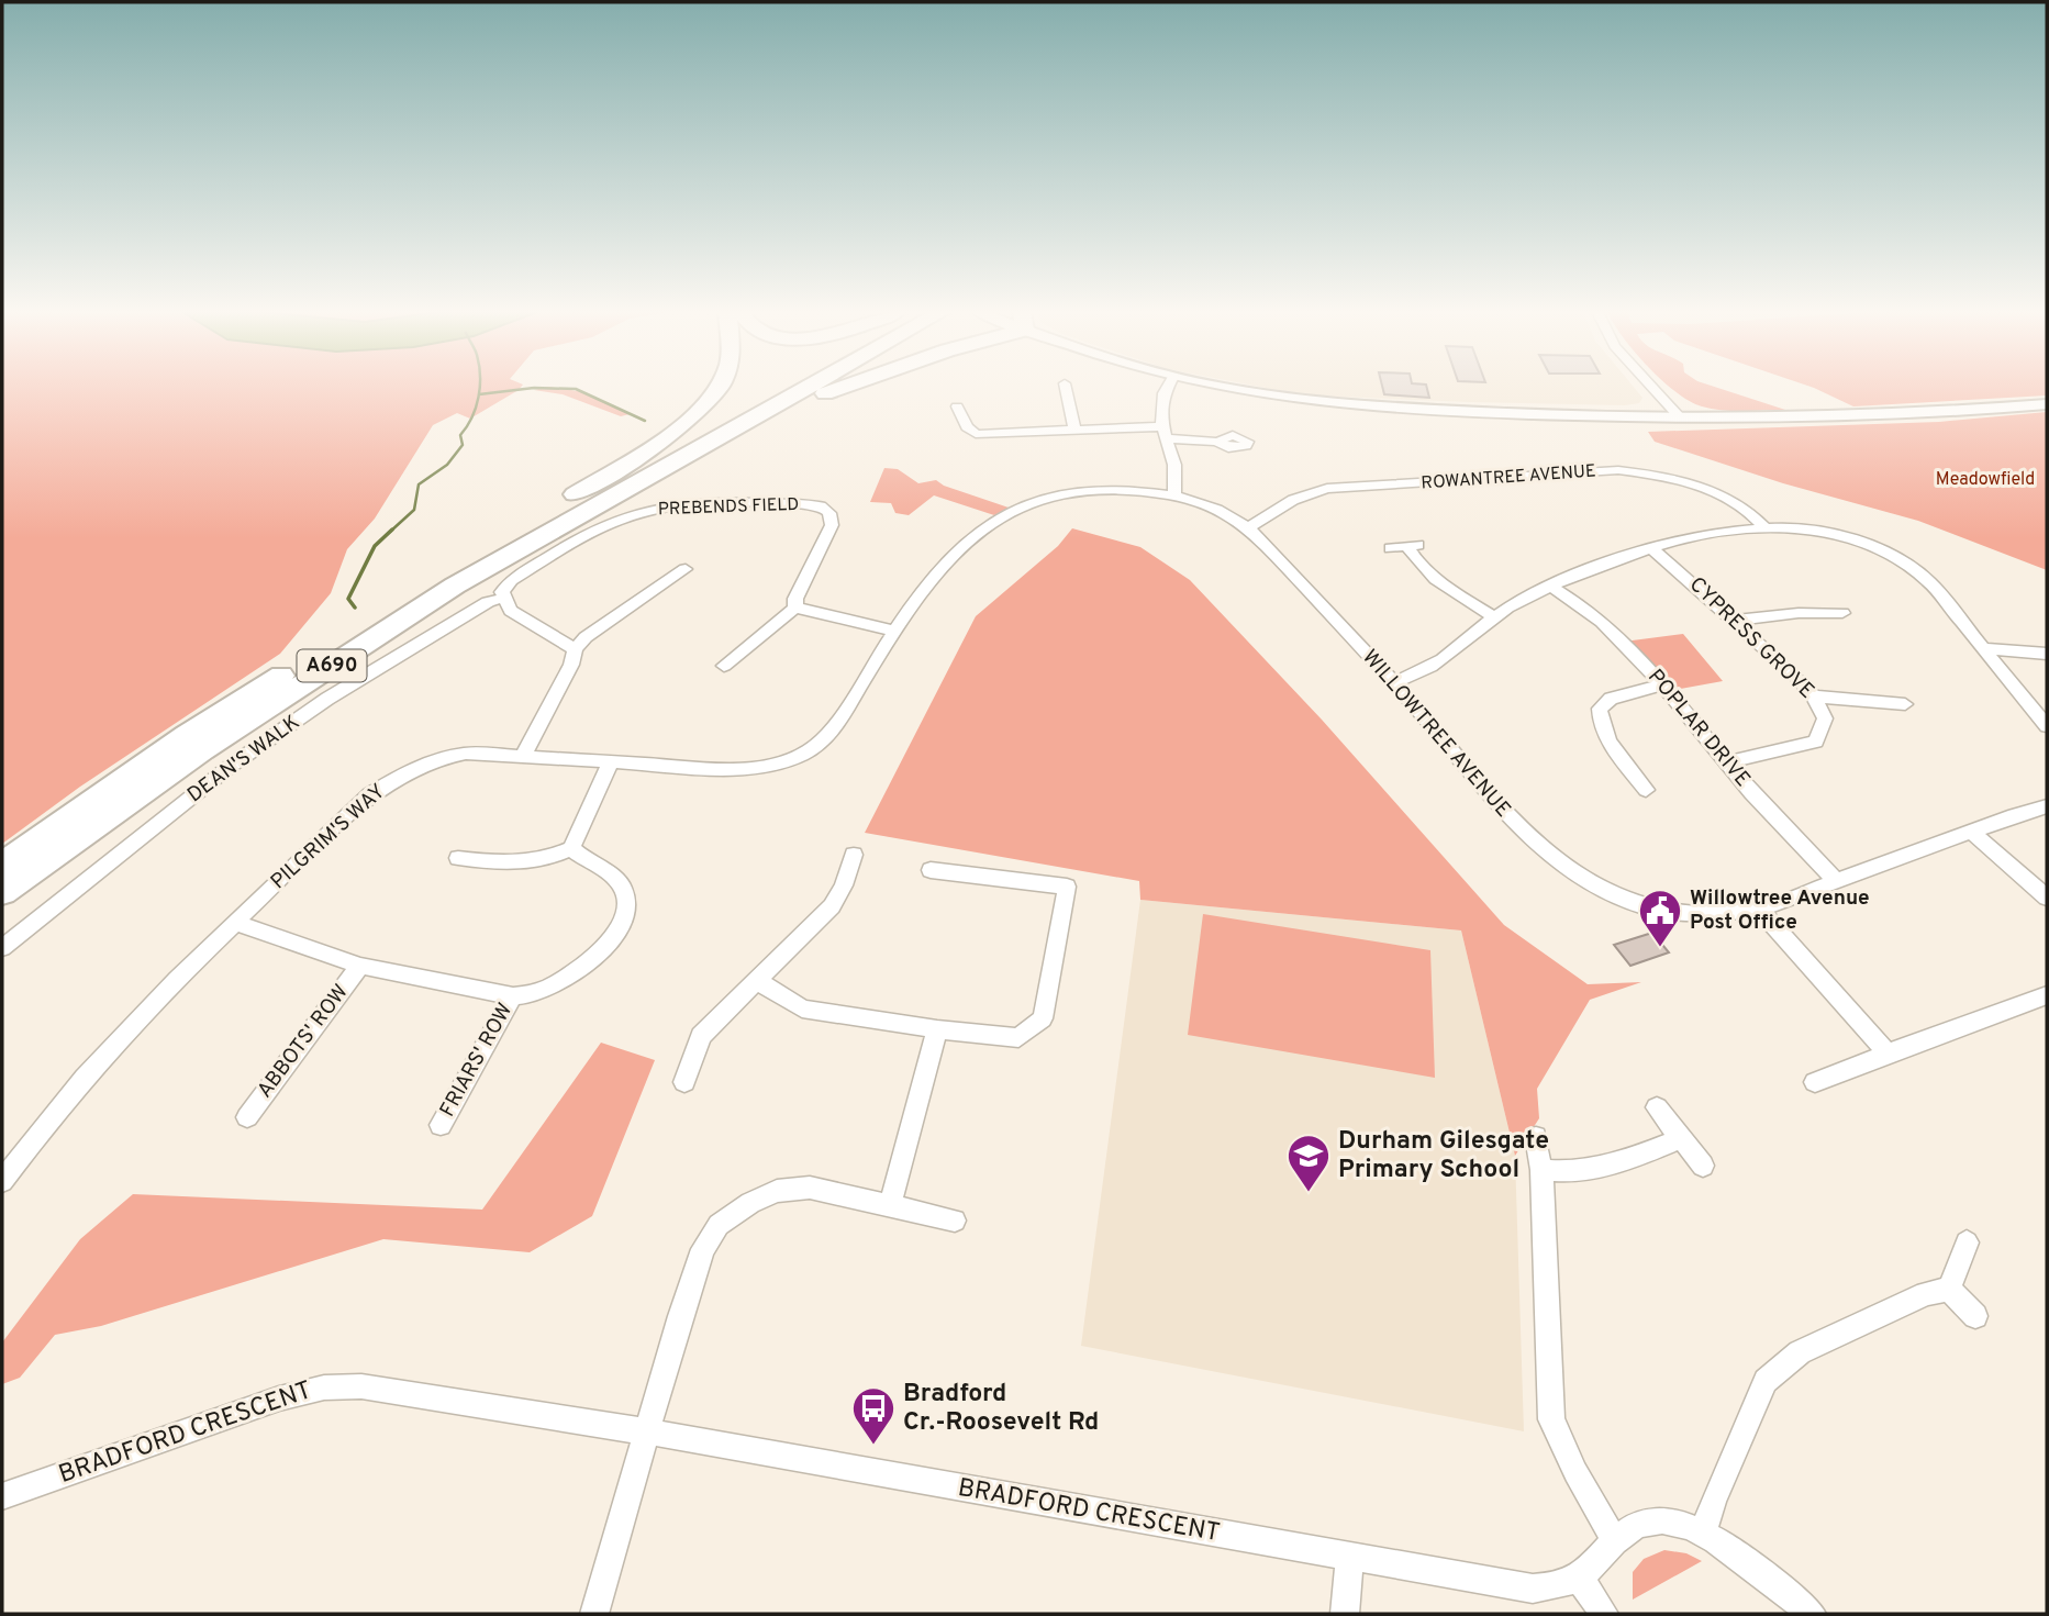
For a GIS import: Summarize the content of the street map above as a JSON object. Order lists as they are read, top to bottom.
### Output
{
  "streets": {
    "highway": ["A690"],
    "street": [
      "ROWANTREE AVENUE",
      "PREBENDS FIELD",
      "CYPRESS GROVE",
      "POPLAR DRIVE",
      "WILLOWTREE AVENUE",
      "DEAN'S WALK",
      "PILGRIM'S WAY",
      "ABBOTS' ROW",
      "FRIARS' ROW",
      "BRADFORD CRESCENT"
    ]
  },
  "crossings": [
    ["ROWANTREE AVENUE", "WILLOWTREE AVENUE"],
    ["PREBENDS FIELD", "DEAN'S WALK"],
    ["CYPRESS GROVE", "POPLAR DRIVE"],
    ["POPLAR DRIVE", "WILLOWTREE AVENUE"],
    ["WILLOWTREE AVENUE", "PILGRIM'S WAY"]
  ],
  "parks": ["Meadowfield"],
  "places": {
    "public building": ["Willowtree Avenue Post Office"],
    "school or university": ["Durham Gilesgate Primary School"],
    "bus stop": ["Bradford Cr.-Roosevelt Rd"]
  }
}
